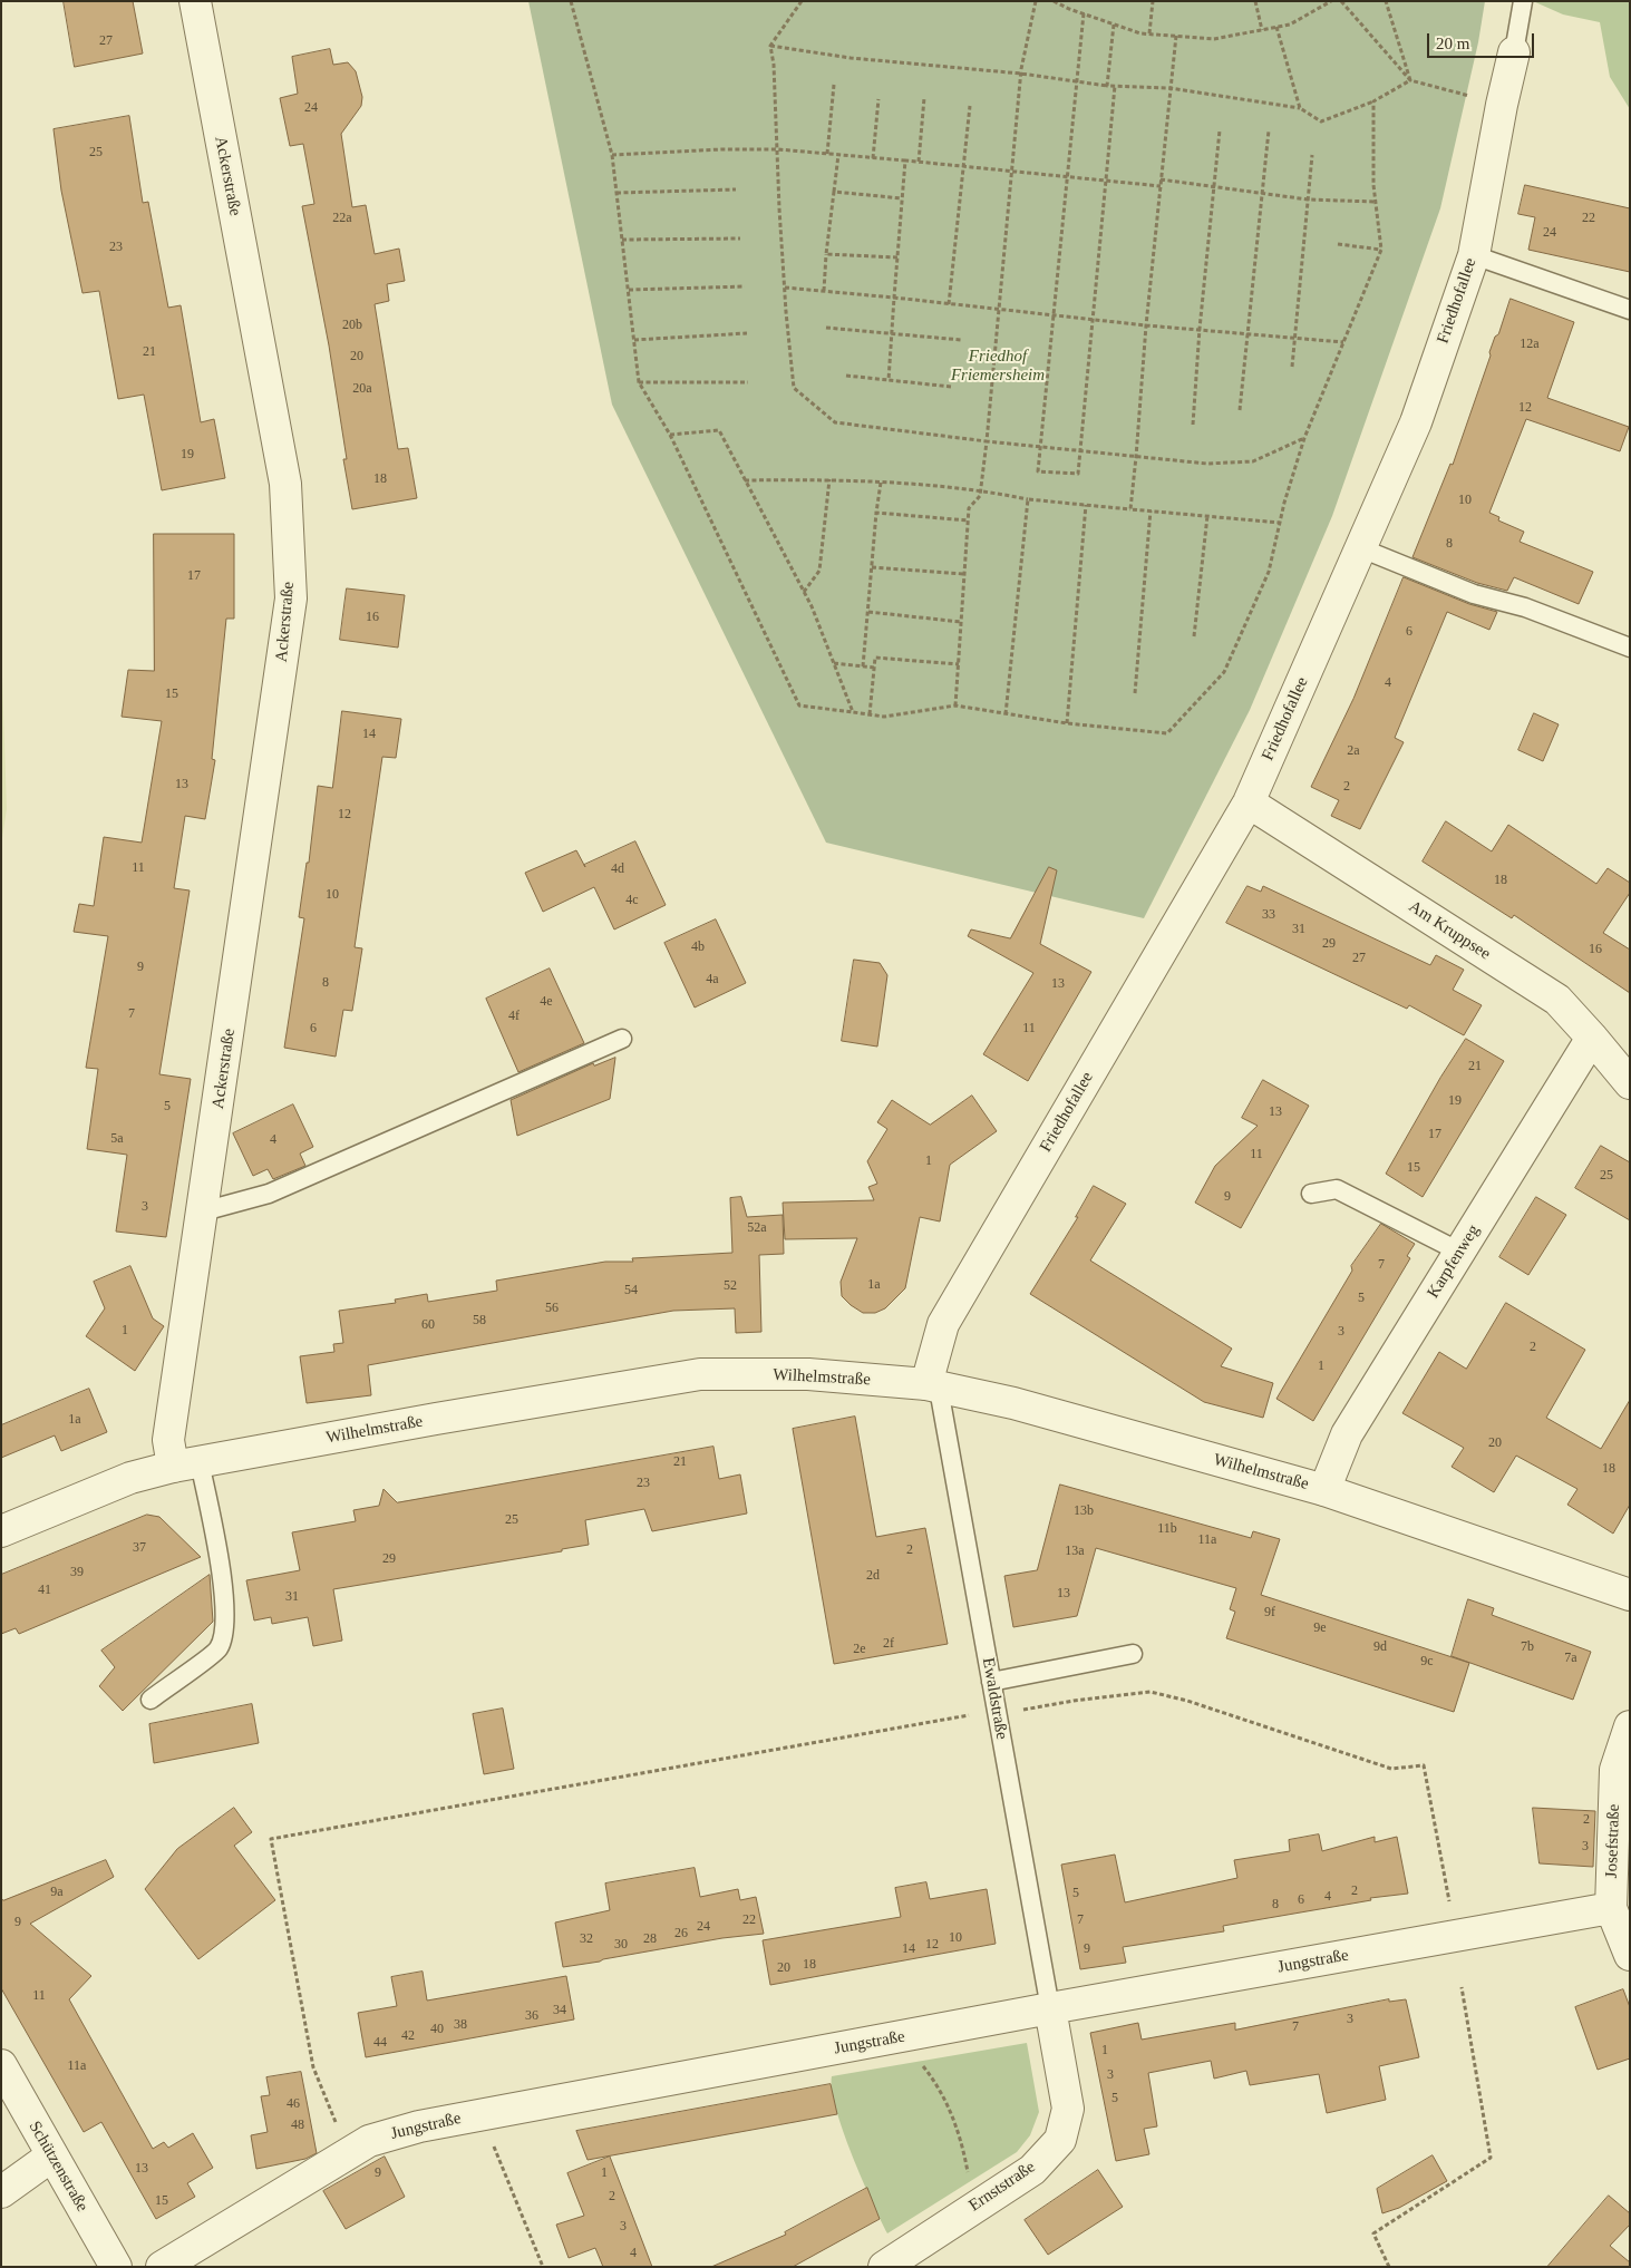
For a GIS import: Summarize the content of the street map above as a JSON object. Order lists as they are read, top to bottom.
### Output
{
  "streets": {
    "street": [
      "Ackerstraße",
      "Friedhofallee",
      "Am Kruppsee",
      "Karpfenweg",
      "Wilhelmstraße",
      "Josefstraße",
      "Jungstraße",
      "Schützenstraße",
      "Ernststraße"
    ],
    "lane": ["Ewaldstraße"]
  },
  "crossings": [
    ["Ackerstraße", "Wilhelmstraße"],
    ["Friedhofallee", "Am Kruppsee"],
    ["Friedhofallee", "Wilhelmstraße"],
    ["Friedhofallee", "Ewaldstraße"],
    ["Am Kruppsee", "Karpfenweg"],
    ["Karpfenweg", "Wilhelmstraße"],
    ["Wilhelmstraße", "Ewaldstraße"],
    ["Ewaldstraße", "Jungstraße"],
    ["Ewaldstraße", "Ernststraße"],
    ["Josefstraße", "Jungstraße"],
    ["Jungstraße", "Ernststraße"]
  ],
  "parks": ["Friedhof Friemersheim"],
  "house_numbers": [
    "27",
    "24",
    "25",
    "22a",
    "22",
    "24",
    "23",
    "20b",
    "12a",
    "21",
    "20",
    "20a",
    "12",
    "19",
    "18",
    "10",
    "8",
    "17",
    "16",
    "6",
    "4",
    "15",
    "14",
    "2a",
    "13",
    "2",
    "12",
    "11",
    "4d",
    "18",
    "10",
    "4c",
    "33",
    "31",
    "29",
    "4b",
    "16",
    "27",
    "9",
    "4a",
    "8",
    "13",
    "4e",
    "7",
    "4f",
    "6",
    "11",
    "21",
    "19",
    "5",
    "13",
    "17",
    "5a",
    "4",
    "11",
    "1",
    "15",
    "25",
    "9",
    "3",
    "52a",
    "7",
    "1a",
    "52",
    "54",
    "5",
    "56",
    "58",
    "60",
    "1",
    "3",
    "2",
    "1",
    "1a",
    "20",
    "21",
    "18",
    "23",
    "13b",
    "25",
    "11b",
    "11a",
    "37",
    "2",
    "13a",
    "29",
    "39",
    "2d",
    "41",
    "13",
    "31",
    "9f",
    "9e",
    "2f",
    "9d",
    "7b",
    "2e",
    "7a",
    "9c",
    "2",
    "3",
    "2",
    "9a",
    "5",
    "4",
    "6",
    "8",
    "22",
    "7",
    "9",
    "24",
    "26",
    "10",
    "32",
    "28",
    "30",
    "12",
    "14",
    "9",
    "18",
    "20",
    "11",
    "34",
    "36",
    "3",
    "38",
    "7",
    "40",
    "42",
    "44",
    "1",
    "11a",
    "3",
    "5",
    "46",
    "48",
    "13",
    "9",
    "1",
    "2",
    "15",
    "3",
    "4"
  ],
  "scale_bar": "20 m"
}
